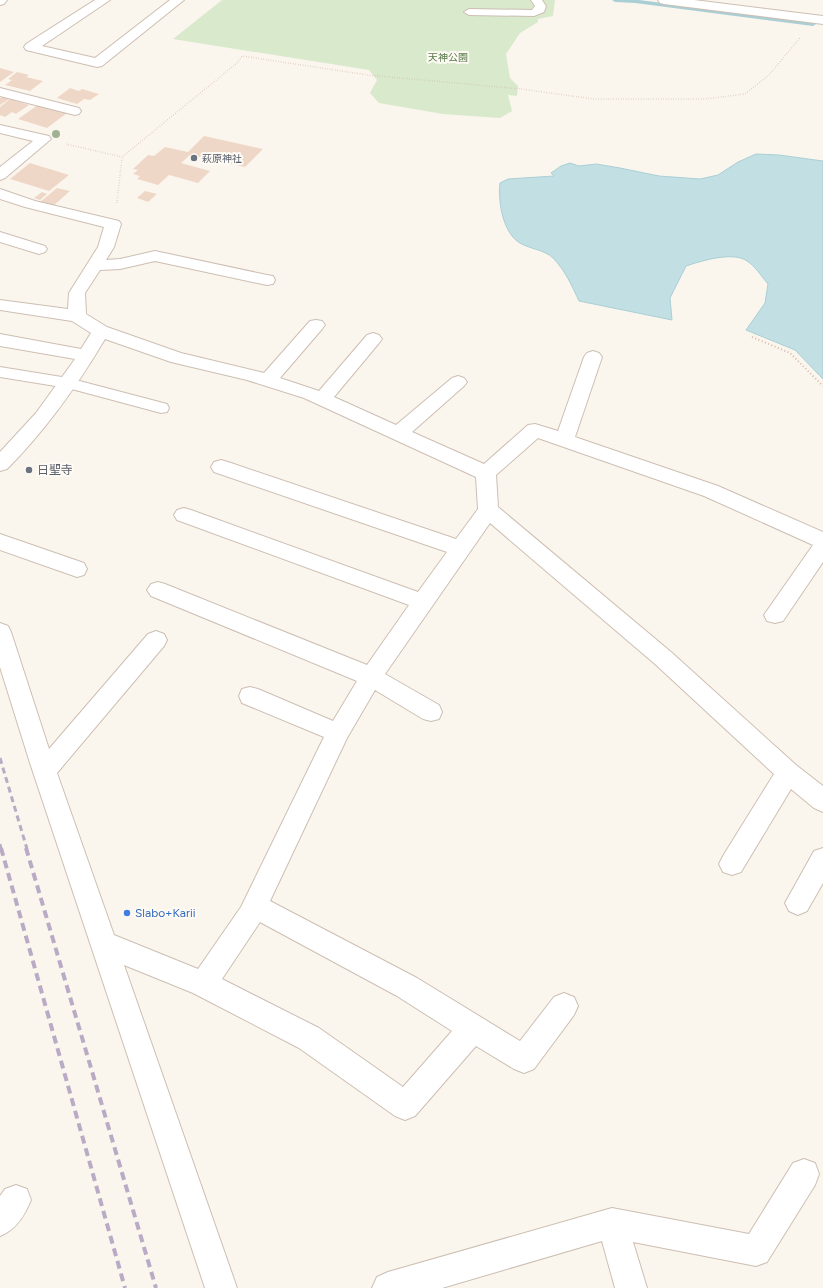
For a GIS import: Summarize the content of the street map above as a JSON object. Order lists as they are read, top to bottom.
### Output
{
  "parks": ["天神公園"],
  "places": ["萩原神社", "日聖寺", "Slabo+Karii"]
}
